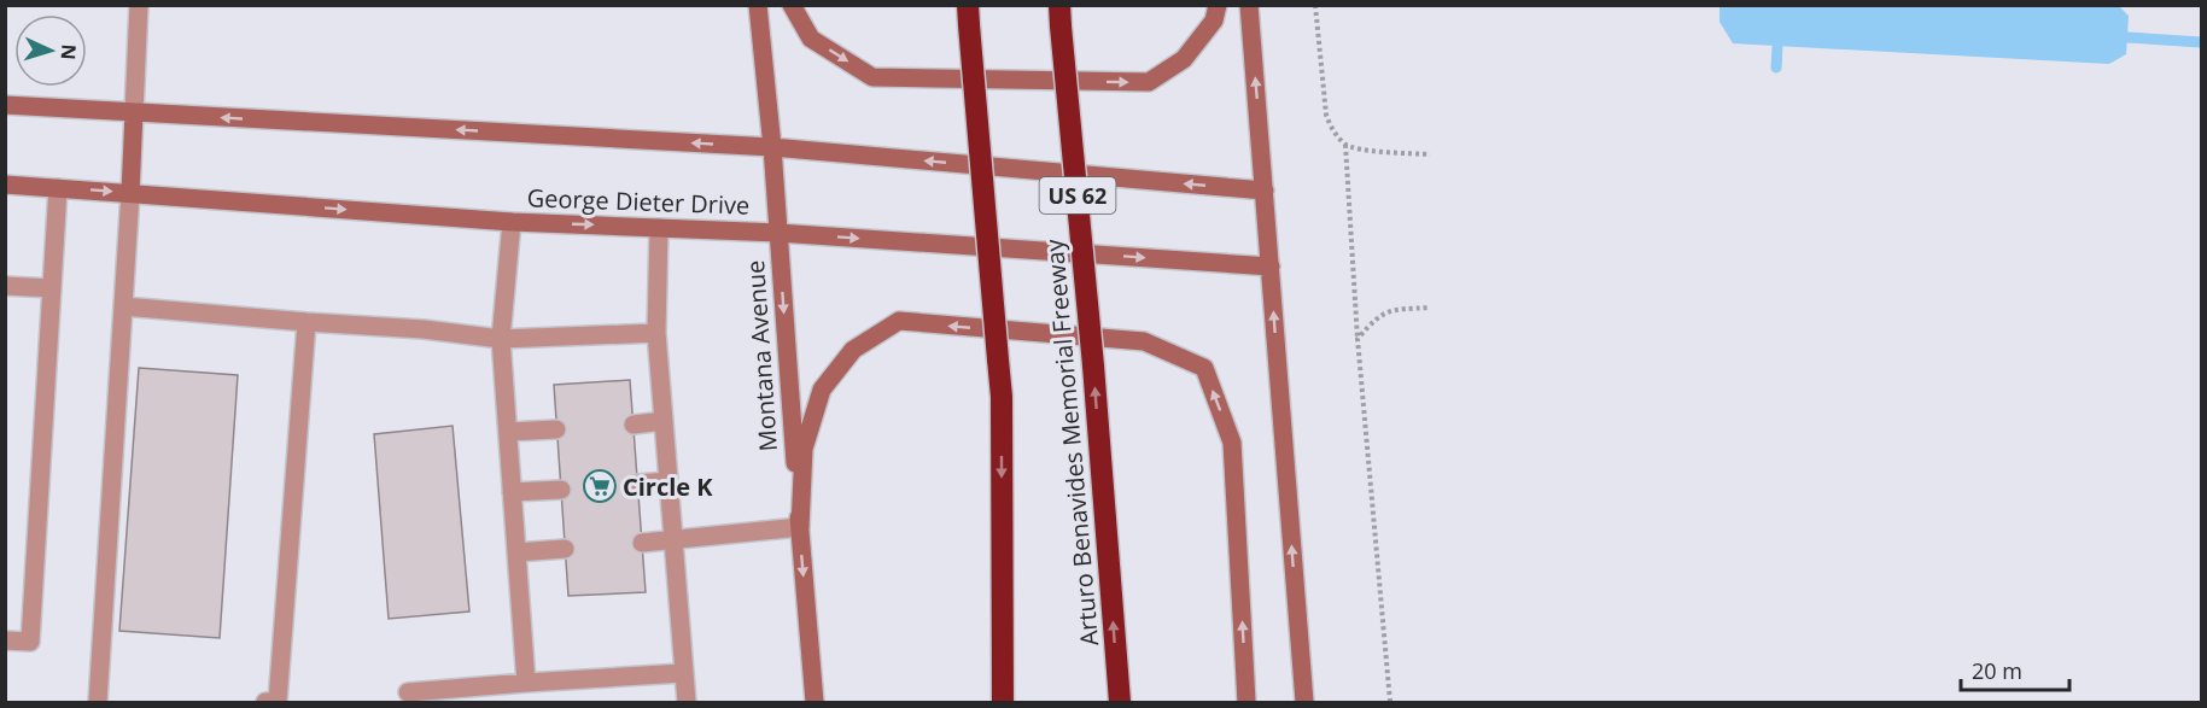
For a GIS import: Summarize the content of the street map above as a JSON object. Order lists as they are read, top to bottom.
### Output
{
  "streets": {
    "highway": ["US 62", "Arturo Benavides Memorial Freeway"],
    "main road": ["George Dieter Drive", "Montana Avenue"]
  },
  "crossings": [
    ["George Dieter Drive", "Montana Avenue"]
  ],
  "one_way": ["Montana Avenue"],
  "places": {
    "supermarket": ["Circle K"]
  },
  "scale_bar": "20 m",
  "north": "right"
}
